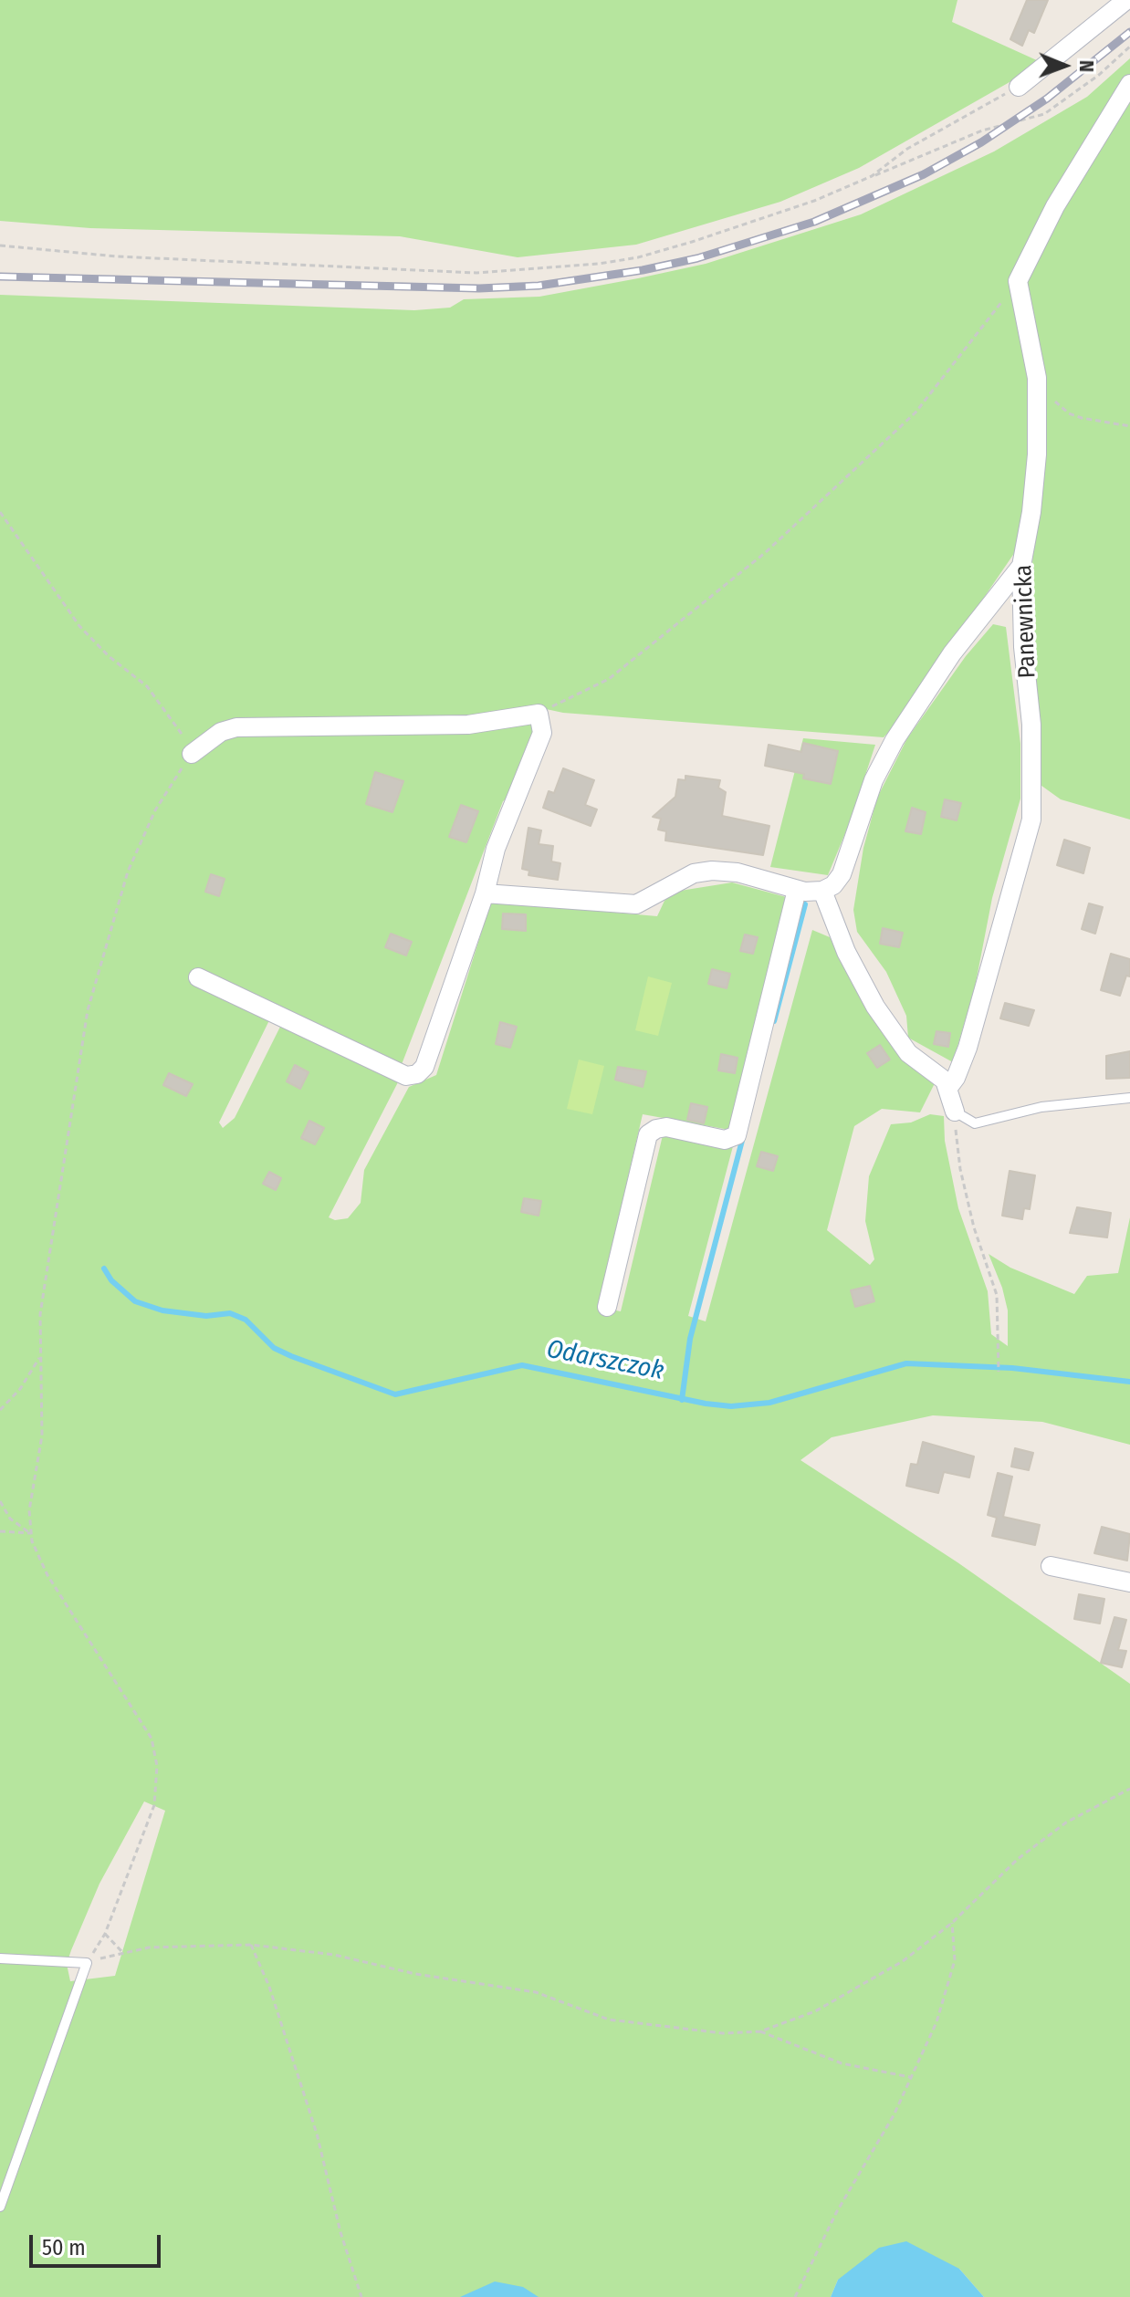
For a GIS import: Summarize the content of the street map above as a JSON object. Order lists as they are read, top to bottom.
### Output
{
  "streets": {
    "street": ["Panewnicka"]
  },
  "water": ["Odarszczok"],
  "scale_bar": "50 m",
  "north": "right"
}
